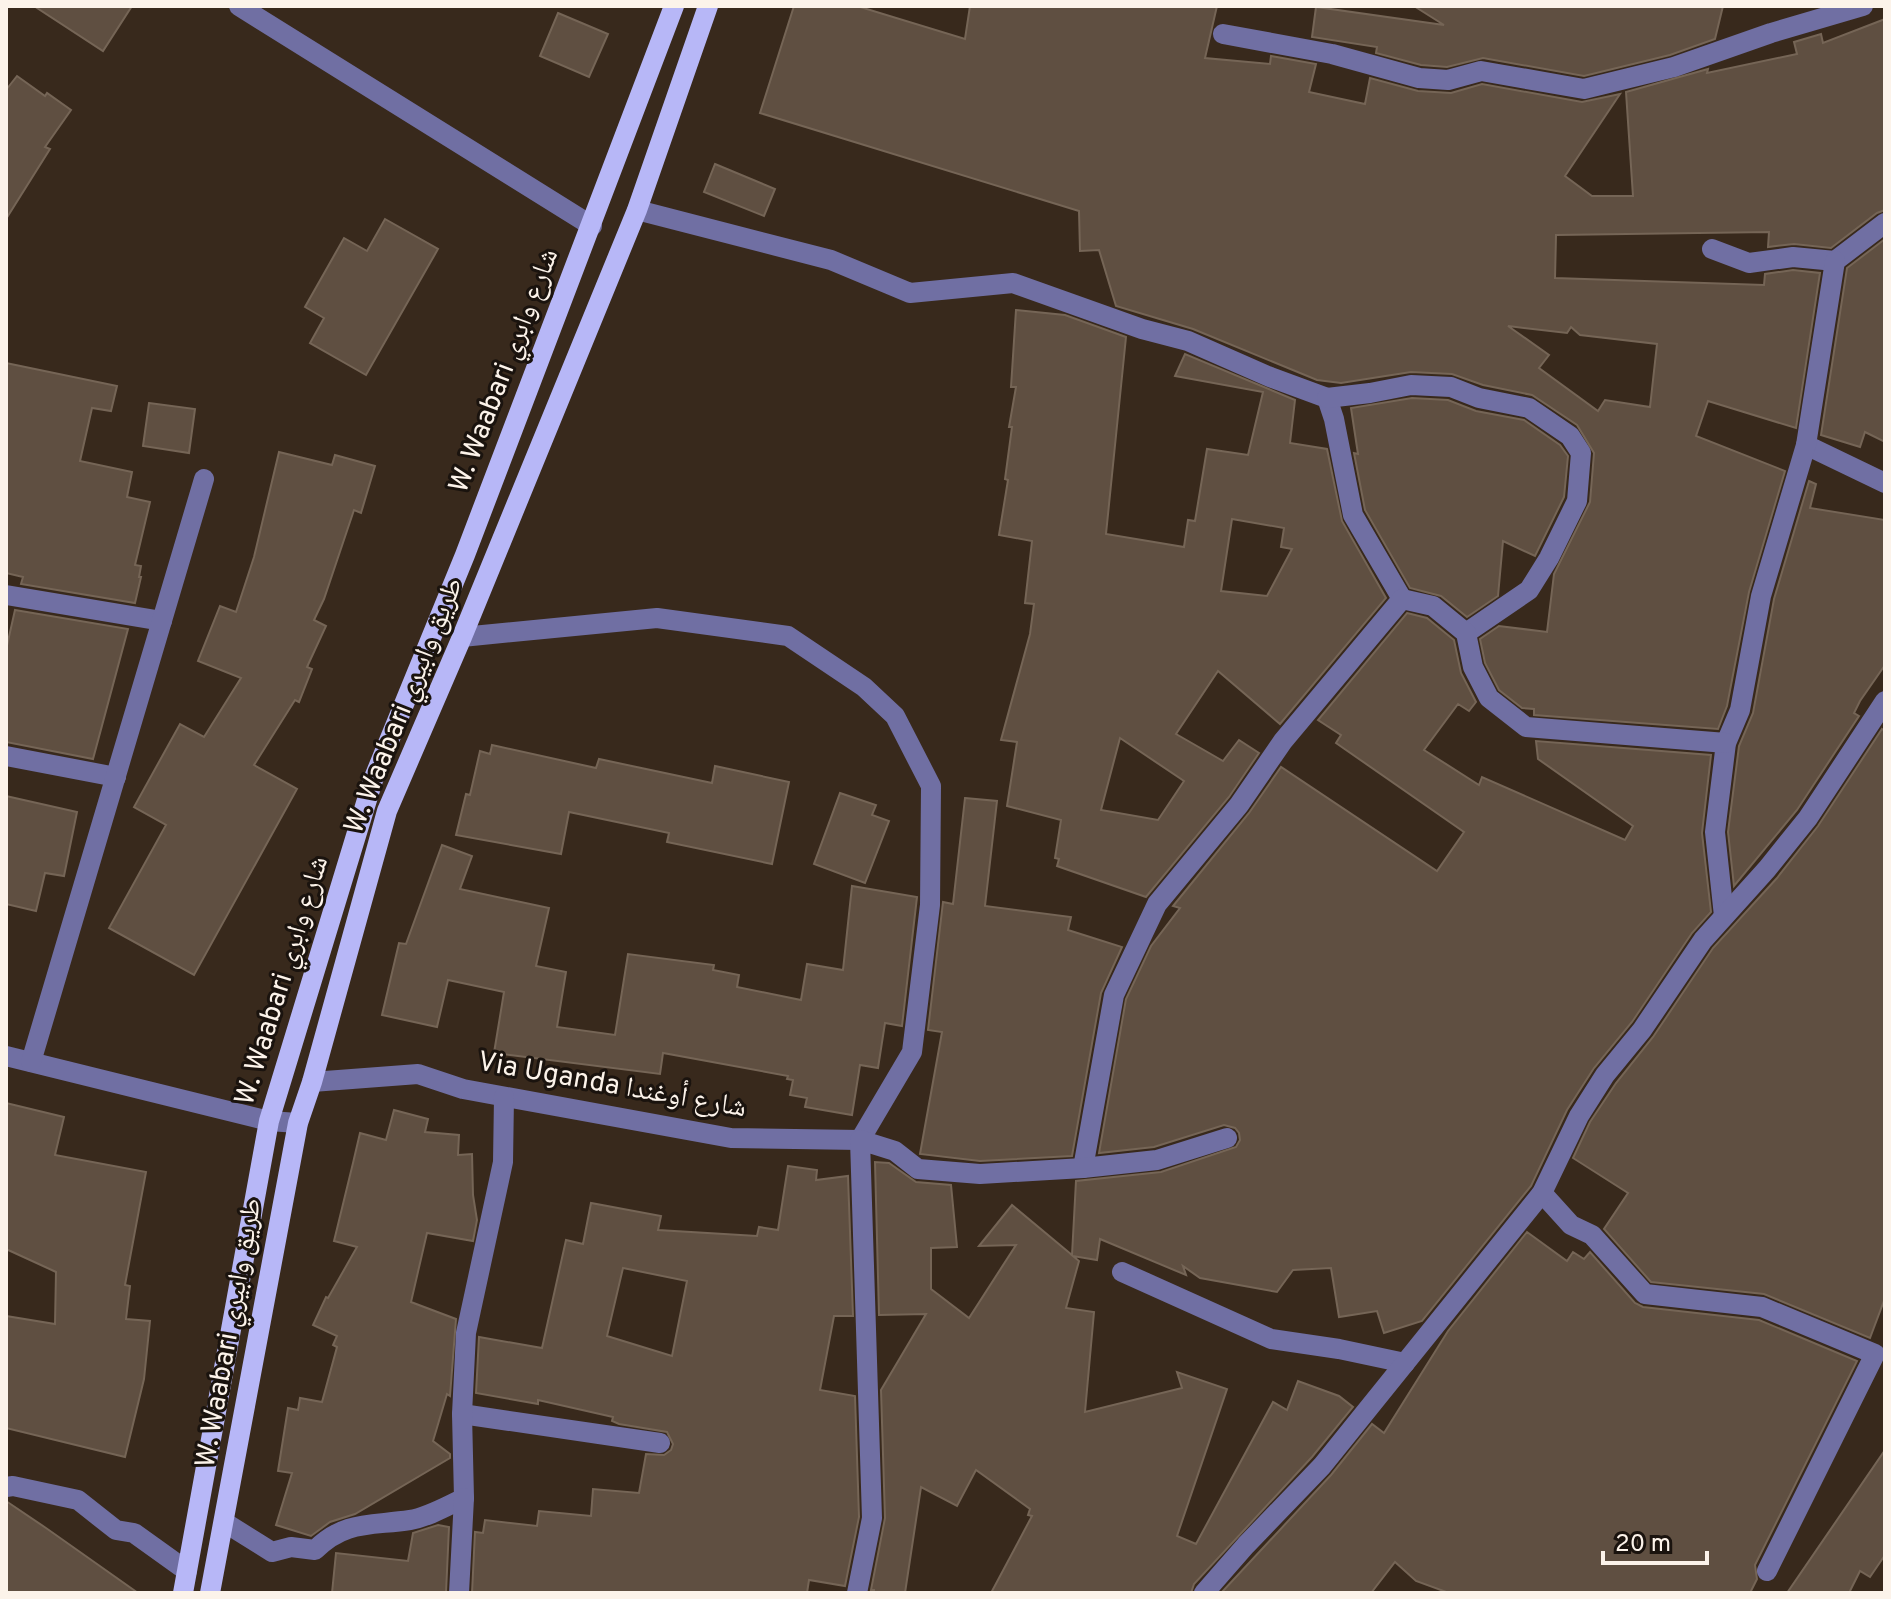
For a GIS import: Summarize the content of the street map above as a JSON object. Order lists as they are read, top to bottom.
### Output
{
  "streets": {
    "main road": ["W. Waabari شارع وابري", "W. Waabari طريق وابيري"],
    "street": ["Via Uganda شارع أوغندا"]
  },
  "crossings": [
    ["W. Waabari طريق وابيري", "Via Uganda شارع أوغندا"]
  ],
  "scale_bar": "20 m"
}
